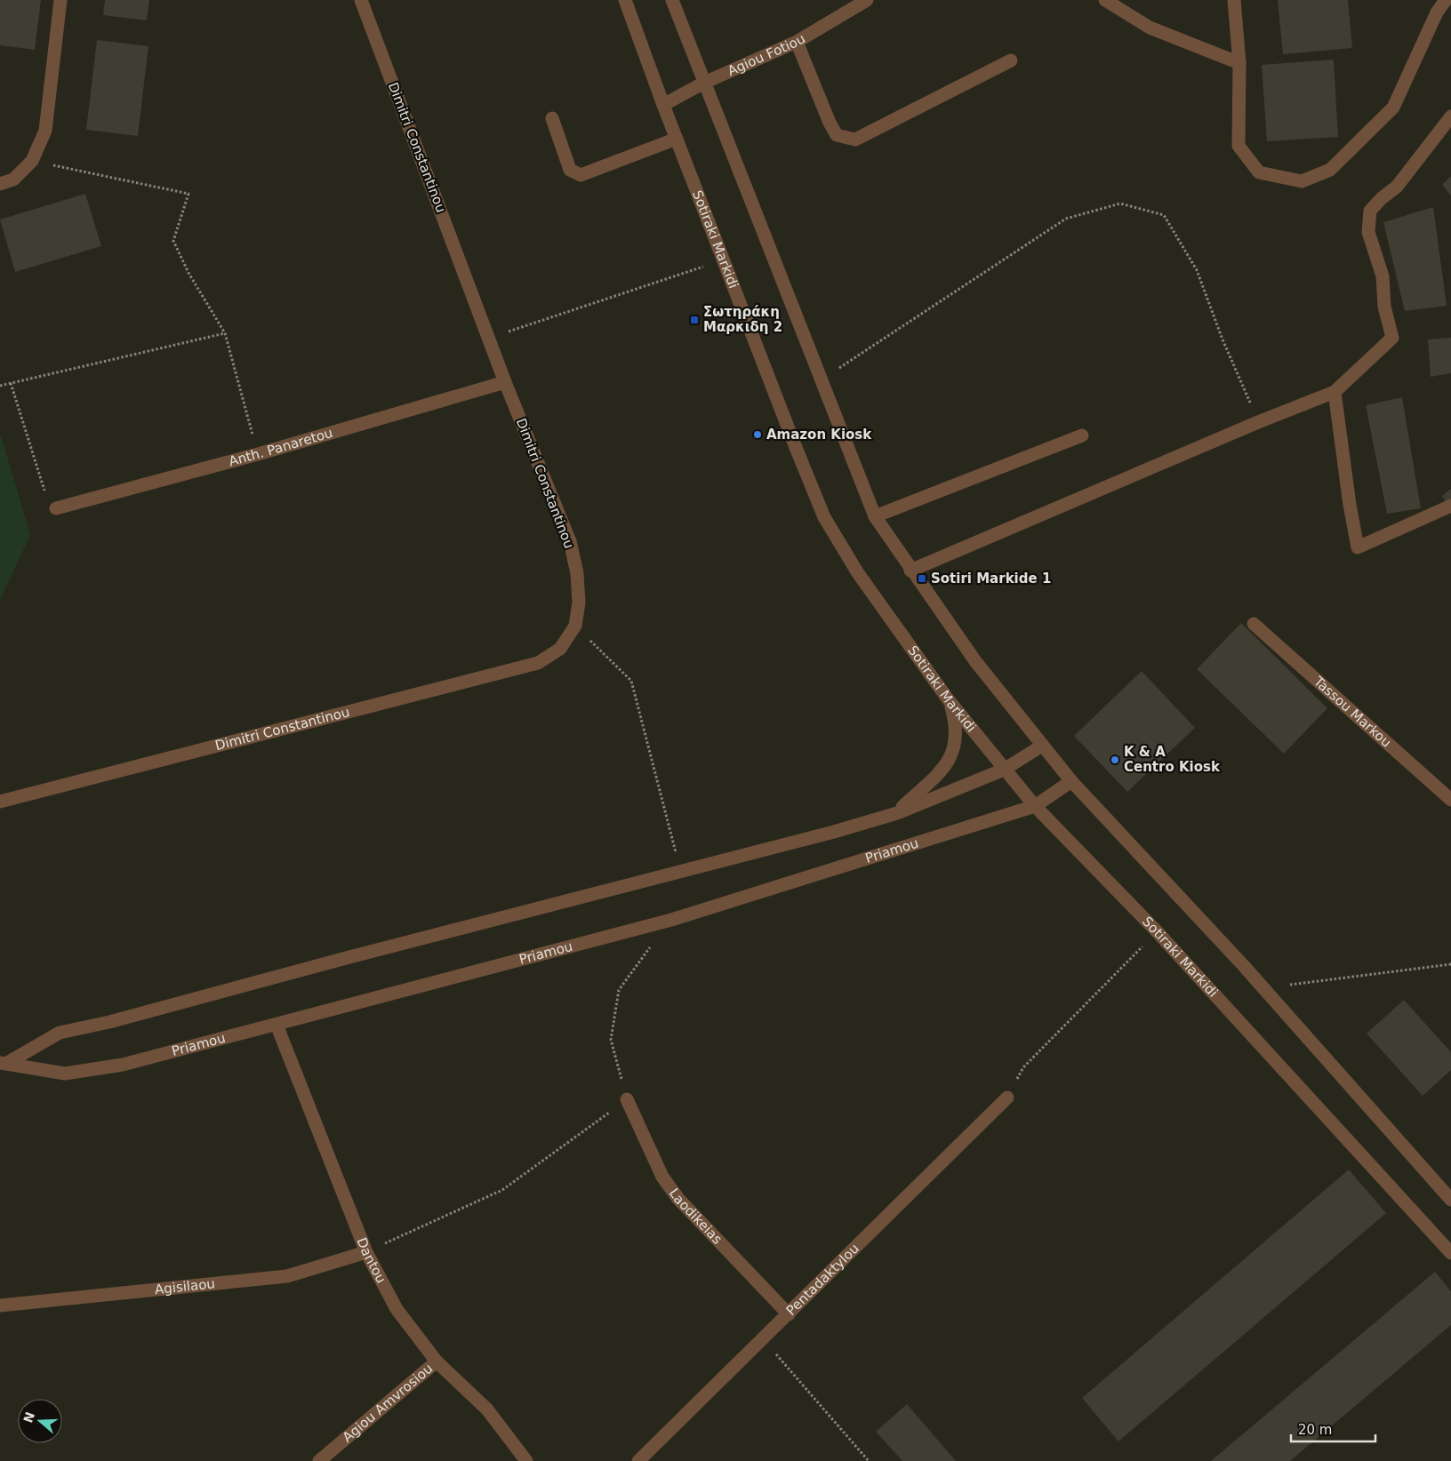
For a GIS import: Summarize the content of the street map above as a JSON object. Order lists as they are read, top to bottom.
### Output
{
  "streets": {
    "street": [
      "Agiou Fotiou",
      "Dimitri Constantinou",
      "Sotiraki Markidi",
      "Anth. Panaretou",
      "Tassou Markou",
      "Priamou",
      "Laodikeias",
      "Dantou",
      "Pentadaktylou",
      "Agisilaou",
      "Agiou Amvrosiou"
    ]
  },
  "crossings": [
    ["Agiou Fotiou", "Sotiraki Markidi"],
    ["Dimitri Constantinou", "Anth. Panaretou"],
    ["Sotiraki Markidi", "Priamou"],
    ["Priamou", "Dantou"],
    ["Laodikeias", "Pentadaktylou"],
    ["Dantou", "Agisilaou"],
    ["Dantou", "Agiou Amvrosiou"]
  ],
  "places": {
    "transit": ["Σωτηράκη Μαρκιδη 2", "Sotiri Markide 1"],
    "other": ["Amazon Kiosk", "K & A Centro Kiosk"]
  },
  "scale_bar": "20 m",
  "north": "left"
}
